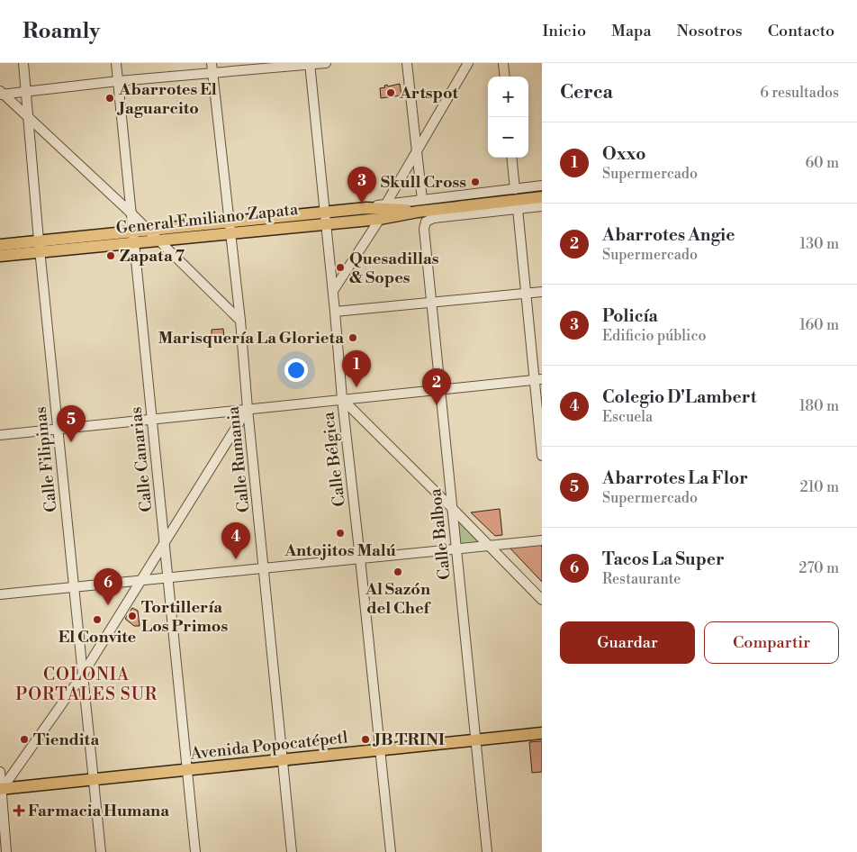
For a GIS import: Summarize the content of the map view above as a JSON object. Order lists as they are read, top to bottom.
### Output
{
  "streets": {
    "main road": ["General Emiliano Zapata", "Avenida Popocatépetl"],
    "street": [
      "Calle Filipinas",
      "Calle Canarias",
      "Calle Rumania",
      "Calle Bélgica",
      "Calle Balboa"
    ]
  },
  "crossings": [
    ["General Emiliano Zapata", "Calle Filipinas"],
    ["General Emiliano Zapata", "Calle Canarias"],
    ["General Emiliano Zapata", "Calle Rumania"],
    ["General Emiliano Zapata", "Calle Bélgica"],
    ["Calle Filipinas", "Avenida Popocatépetl"],
    ["Calle Canarias", "Avenida Popocatépetl"],
    ["Calle Rumania", "Avenida Popocatépetl"],
    ["Calle Bélgica", "Avenida Popocatépetl"],
    ["Calle Balboa", "Avenida Popocatépetl"]
  ],
  "districts": ["COLONIA PORTALES SUR"],
  "places": {
    "other": [
      "Artspot",
      "Abarrotes El Jaguarcito",
      "Skull Cross",
      "Zapata 7",
      "Quesadillas & Sopes",
      "Marisquería La Glorieta",
      "Antojitos Malú",
      "Al Sazón del Chef",
      "Tortillería Los Primos",
      "El Convite",
      "Tiendita",
      "JB TRINI"
    ],
    "health": ["Farmacia Humana"]
  },
  "page": {
    "header": "Roamly",
    "nav": [
      "Inicio",
      "Mapa",
      "Nosotros",
      "Contacto"
    ],
    "heading": ["Cerca", "6 resultados"],
    "map_buttons": ["+", "−"],
    "list": [
      {
        "mark": "1",
        "name": "Oxxo",
        "note": "Supermercado",
        "value": "60 m"
      },
      {
        "mark": "2",
        "name": "Abarrotes Angie",
        "note": "Supermercado",
        "value": "130 m"
      },
      {
        "mark": "3",
        "name": "Policía",
        "note": "Edificio público",
        "value": "160 m"
      },
      {
        "mark": "4",
        "name": "Colegio D'Lambert",
        "note": "Escuela",
        "value": "180 m"
      },
      {
        "mark": "5",
        "name": "Abarrotes La Flor",
        "note": "Supermercado",
        "value": "210 m"
      },
      {
        "mark": "6",
        "name": "Tacos La Super",
        "note": "Restaurante",
        "value": "270 m"
      }
    ],
    "pins": [
      "3",
      "1",
      "2",
      "5",
      "4",
      "6"
    ],
    "buttons": ["Guardar", "Compartir"]
  }
}
